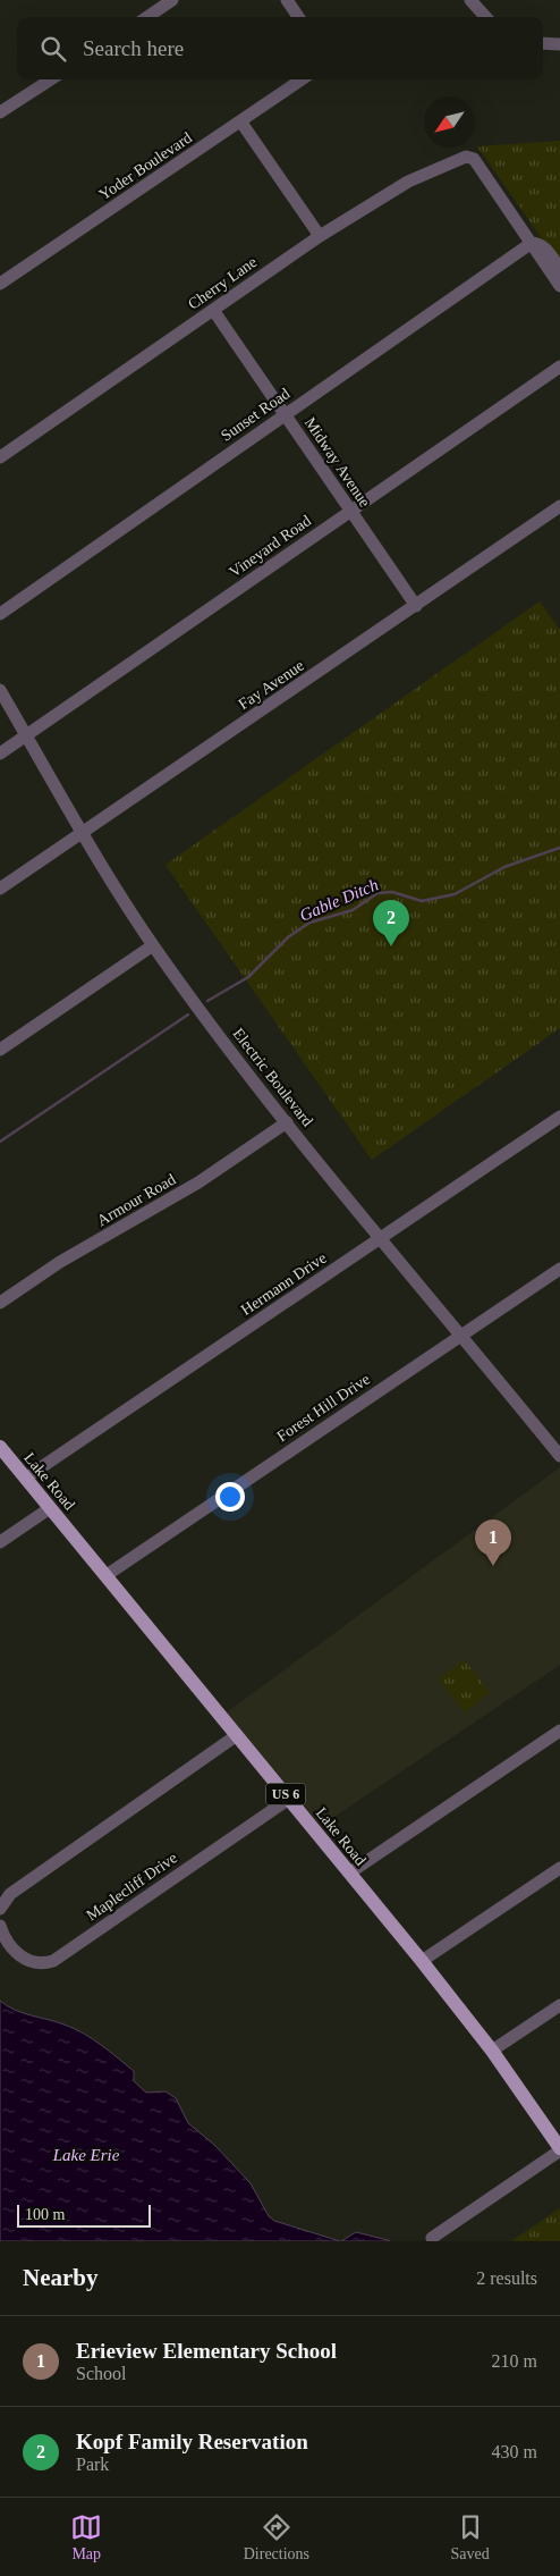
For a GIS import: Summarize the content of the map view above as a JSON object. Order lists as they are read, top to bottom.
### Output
{
  "streets": {
    "main road": ["Lake Road", "US 6"],
    "street": [
      "Yoder Boulevard",
      "Cherry Lane",
      "Sunset Road",
      "Midway Avenue",
      "Vineyard Road",
      "Fay Avenue",
      "Electric Boulevard",
      "Armour Road",
      "Hermann Drive",
      "Forest Hill Drive",
      "Maplecliff Drive"
    ]
  },
  "crossings": [
    ["Cherry Lane", "Sunset Road"],
    ["Cherry Lane", "Midway Avenue"],
    ["Sunset Road", "Midway Avenue"],
    ["Midway Avenue", "Vineyard Road"],
    ["Midway Avenue", "Fay Avenue"],
    ["Vineyard Road", "Electric Boulevard"],
    ["Fay Avenue", "Electric Boulevard"],
    ["Electric Boulevard", "Armour Road"],
    ["Electric Boulevard", "Hermann Drive"],
    ["Electric Boulevard", "Forest Hill Drive"],
    ["Hermann Drive", "Lake Road"],
    ["Forest Hill Drive", "Lake Road"],
    ["Lake Road", "Maplecliff Drive"]
  ],
  "water": ["Gable Ditch", "Lake Erie"],
  "scale_bar": "100 m",
  "north": "bottom left",
  "page": {
    "search": "Search here",
    "pins": ["2", "1"],
    "scale": "100 m",
    "heading": ["Nearby", "2 results"],
    "list": [
      {
        "mark": "1",
        "name": "Erieview Elementary School",
        "note": "School",
        "value": "210 m"
      },
      {
        "mark": "2",
        "name": "Kopf Family Reservation",
        "note": "Park",
        "value": "430 m"
      }
    ],
    "nav": ["Map", "Directions", "Saved"]
  }
}
